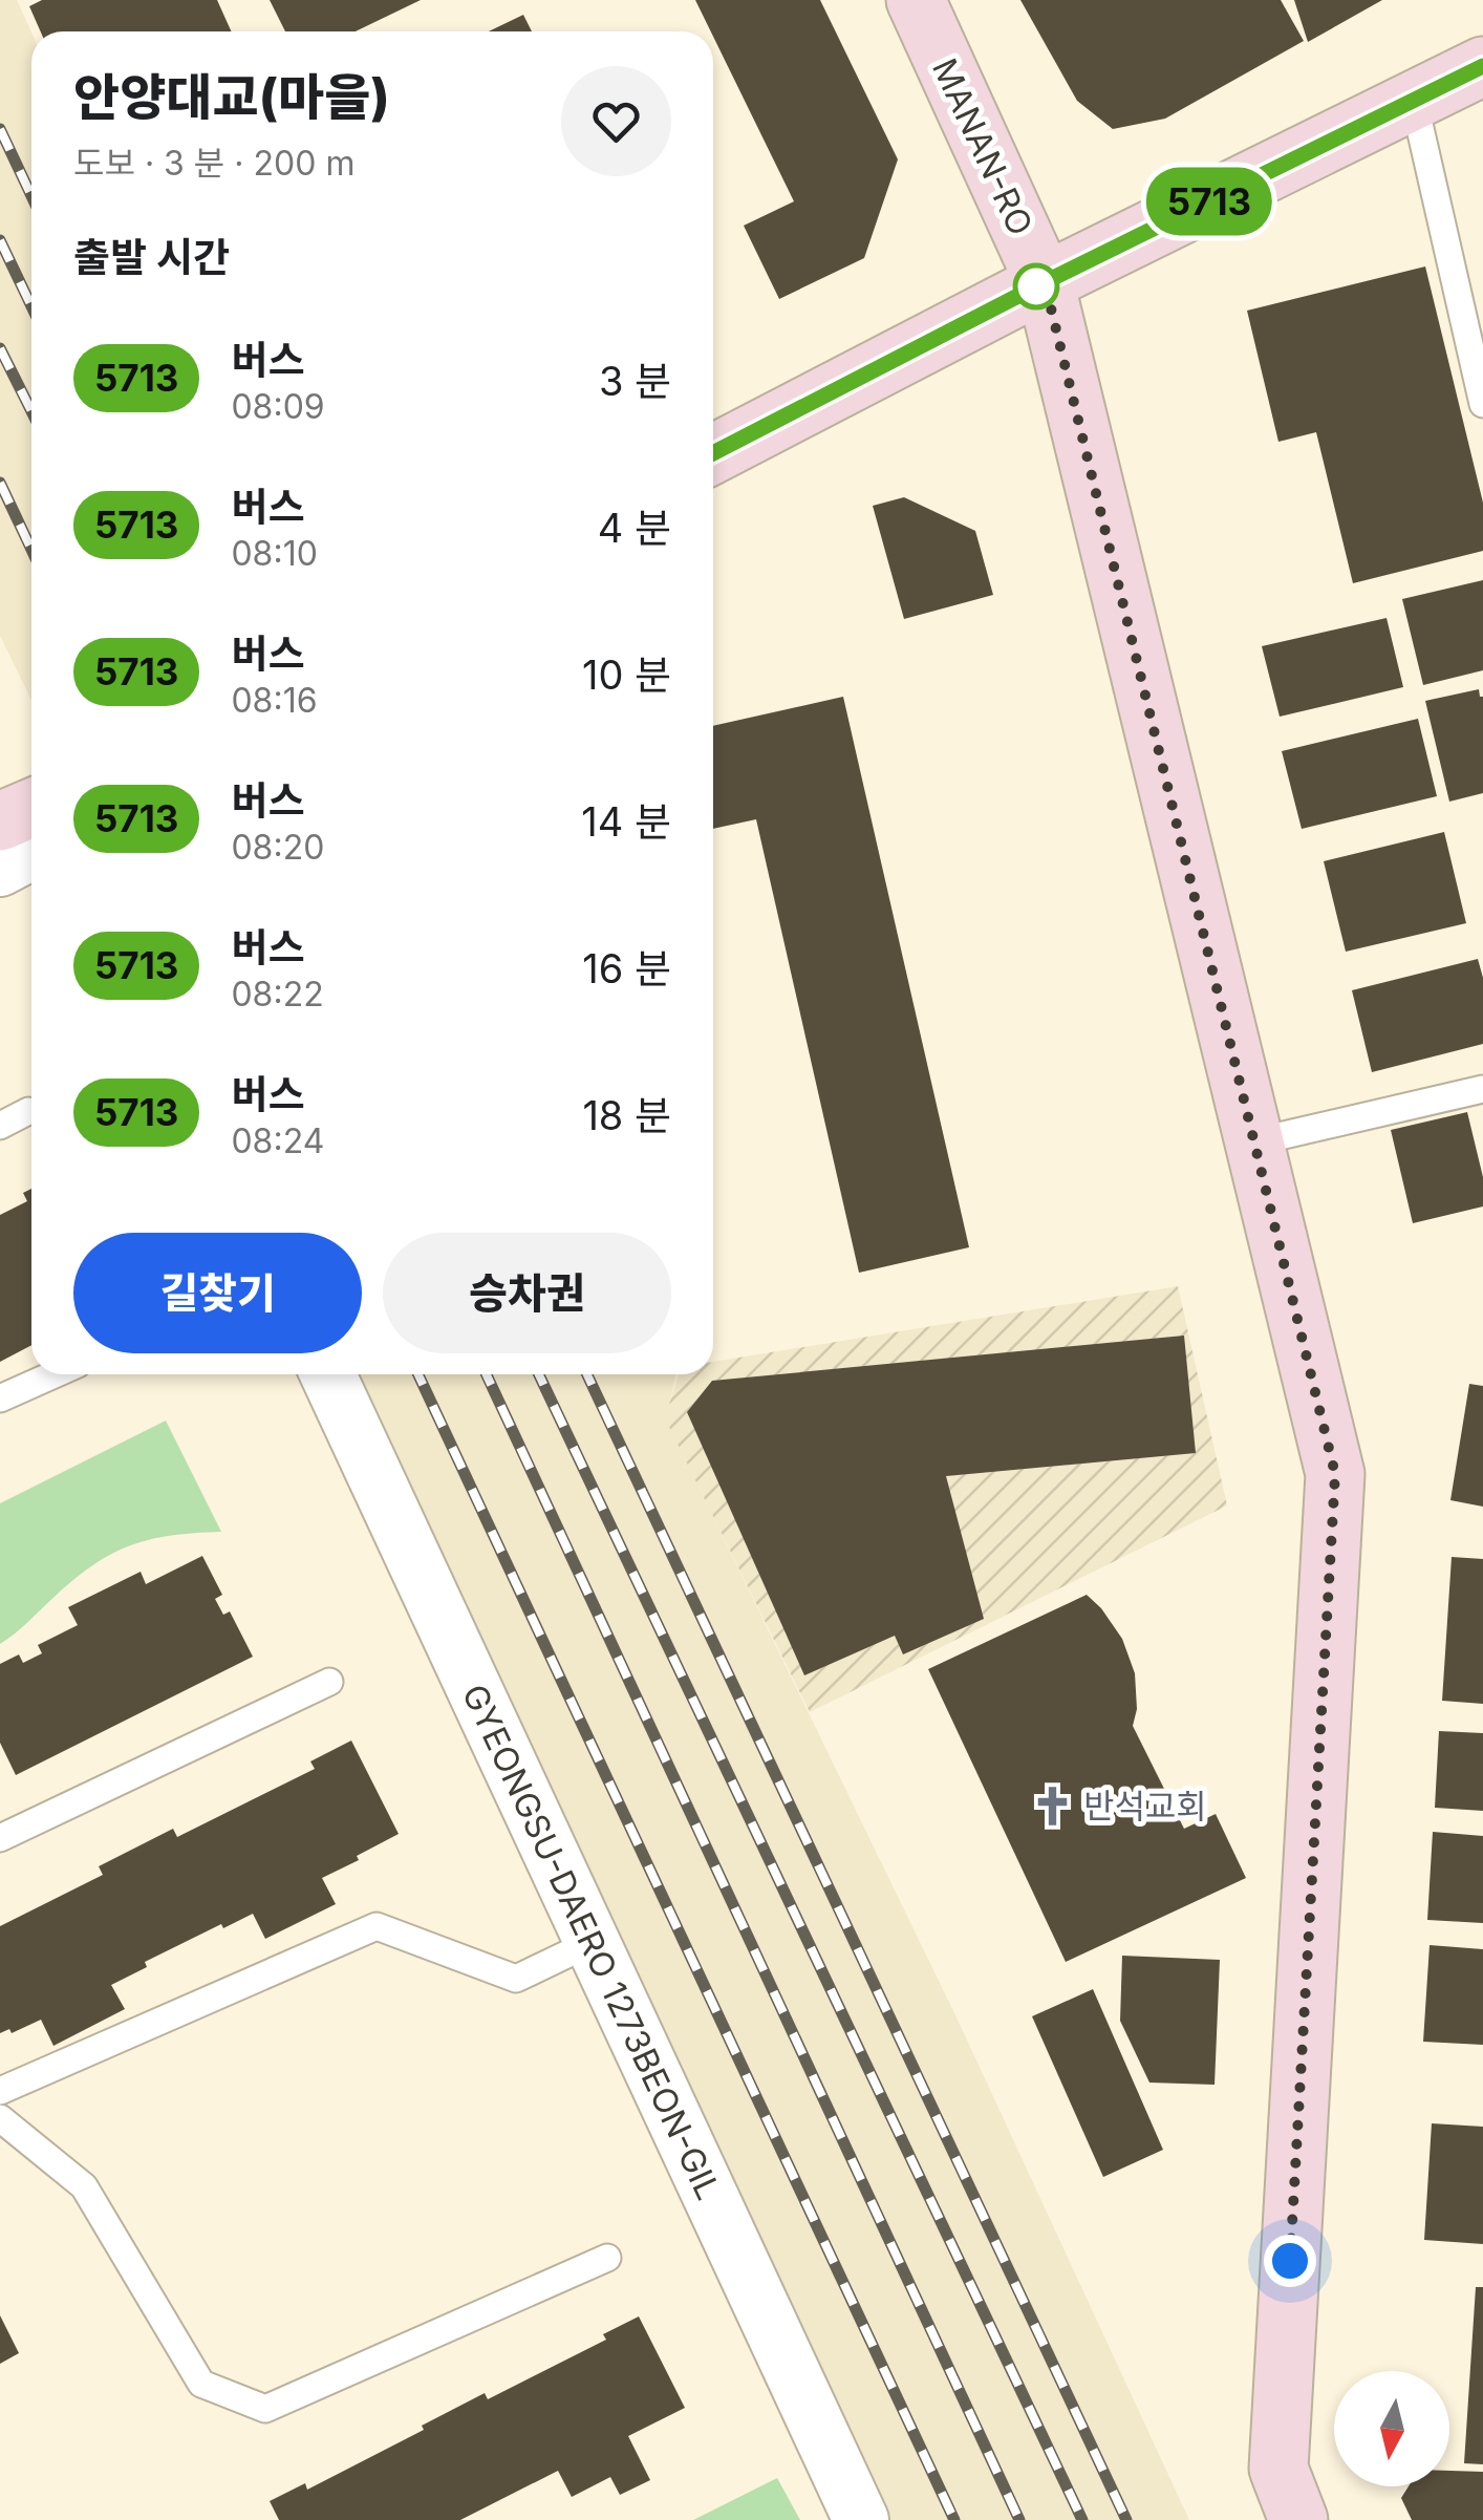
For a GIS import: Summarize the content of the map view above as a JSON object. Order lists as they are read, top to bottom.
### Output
{
  "streets": {
    "street": ["MANAN-RO", "GYEONGSU-DAERO 1273BEON-GIL"]
  },
  "places": {
    "church": ["반석교회"]
  },
  "lines": ["bus line 5713"],
  "north": "bottom",
  "page": {
    "on_map": "5713",
    "heading": [
      ["안양대교(마을)", "도보 · 3 분 · 200 m"],
      "출발 시간"
    ],
    "list": [
      {
        "mark": "5713",
        "name": "버스",
        "note": "08:09",
        "value": "3 분"
      },
      {
        "mark": "5713",
        "name": "버스",
        "note": "08:10",
        "value": "4 분"
      },
      {
        "mark": "5713",
        "name": "버스",
        "note": "08:16",
        "value": "10 분"
      },
      {
        "mark": "5713",
        "name": "버스",
        "note": "08:20",
        "value": "14 분"
      },
      {
        "mark": "5713",
        "name": "버스",
        "note": "08:22",
        "value": "16 분"
      },
      {
        "mark": "5713",
        "name": "버스",
        "note": "08:24",
        "value": "18 분"
      }
    ],
    "buttons": ["길찾기", "승차권"]
  }
}
